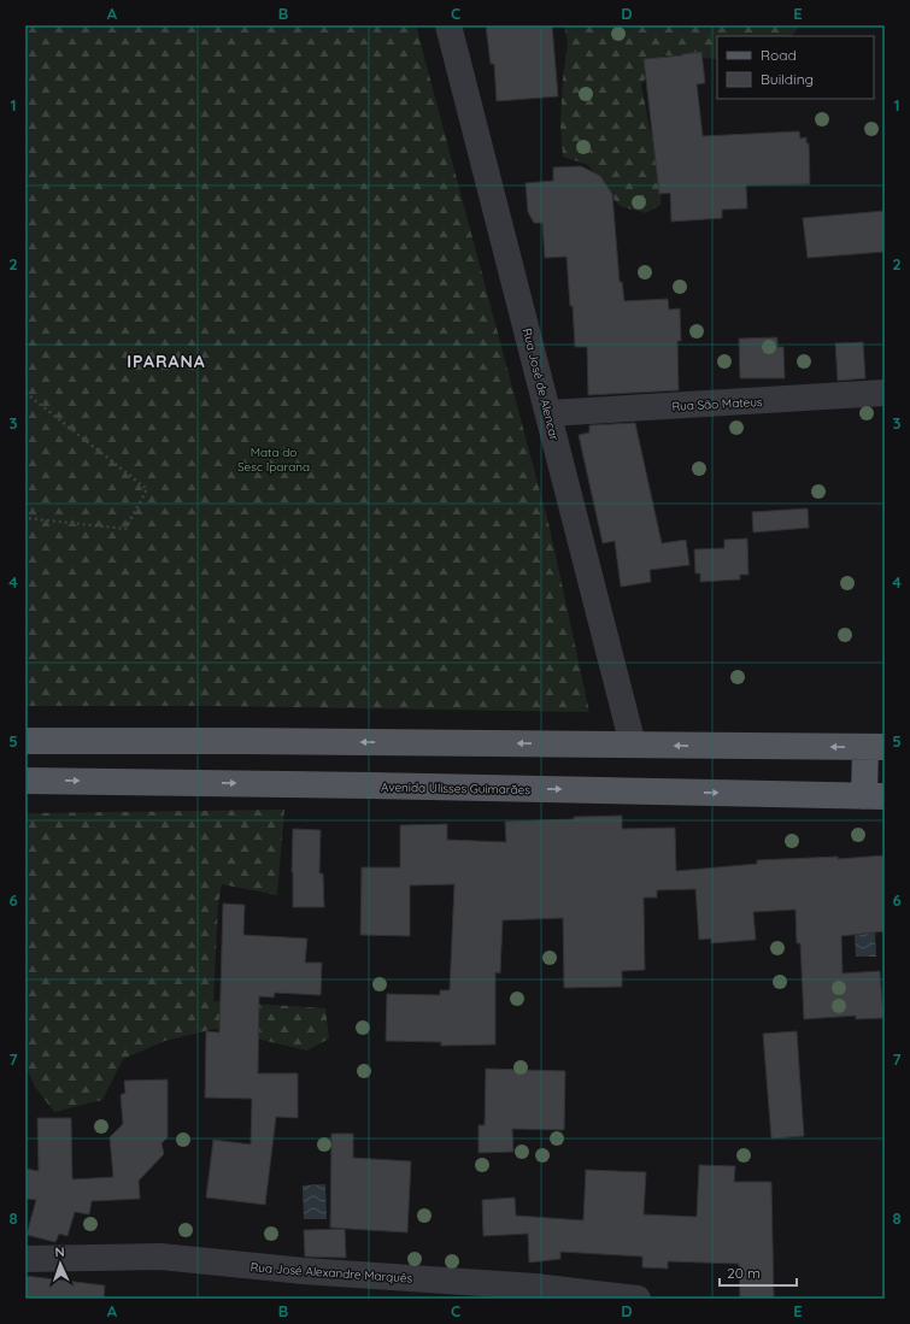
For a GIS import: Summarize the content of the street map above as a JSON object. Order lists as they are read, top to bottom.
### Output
{
  "streets": {
    "main road": ["Avenida Ulisses Guimarães"],
    "street": ["Rua José de Alencar", "Rua São Mateus", "Rua José Alexandre Marquês"]
  },
  "crossings": [
    ["Rua José de Alencar", "Rua São Mateus"]
  ],
  "districts": ["IPARANA"],
  "parks": ["Mata do Sesc Iparana"],
  "legend": ["Road", "Building"],
  "scale_bar": "20 m",
  "north": "top",
  "grid": {
    "columns": [
      "A",
      "B",
      "C",
      "D",
      "E"
    ],
    "rows": [
      "1",
      "2",
      "3",
      "4",
      "5",
      "6",
      "7",
      "8"
    ]
  }
}
